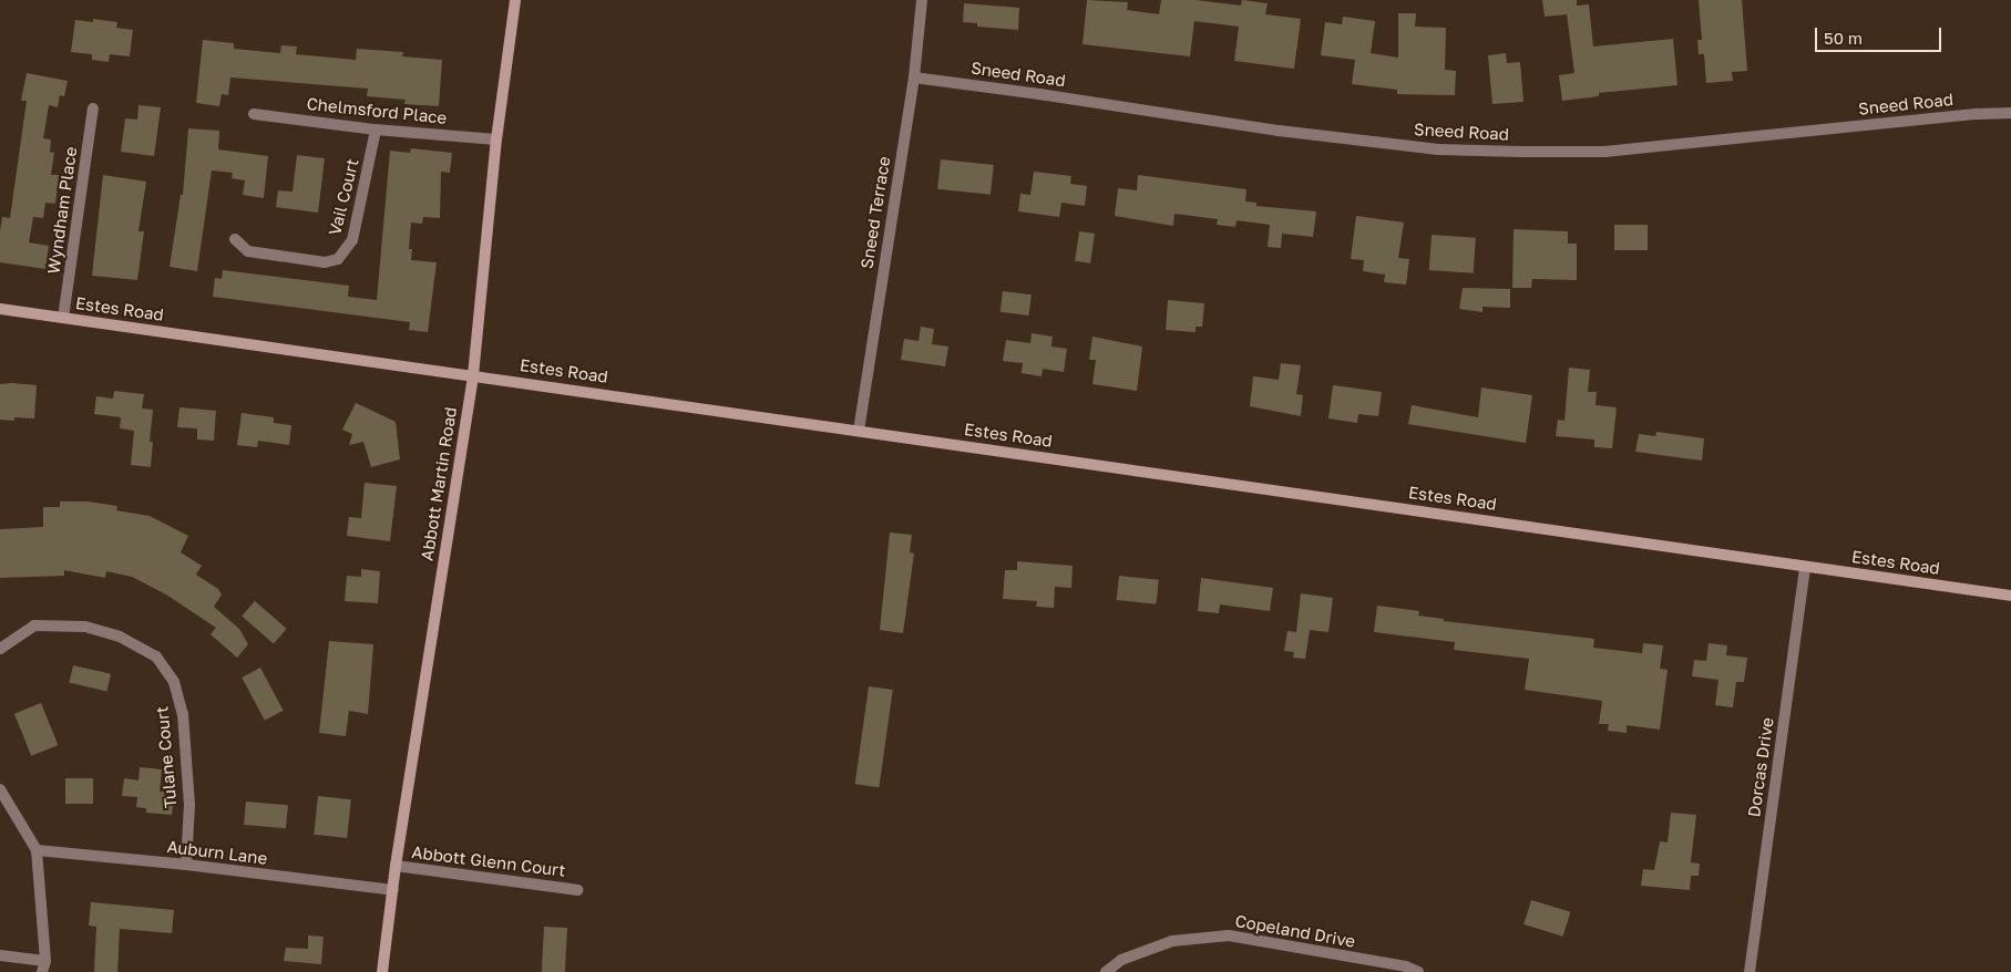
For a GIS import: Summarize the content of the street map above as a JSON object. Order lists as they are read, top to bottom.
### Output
{
  "streets": {
    "main road": ["Estes Road", "Abbott Martin Road"],
    "street": [
      "Sneed Road",
      "Chelmsford Place",
      "Vail Court",
      "Wyndham Place",
      "Sneed Terrace",
      "Tulane Court",
      "Dorcas Drive",
      "Auburn Lane",
      "Abbott Glenn Court",
      "Copeland Drive"
    ]
  },
  "crossings": [
    ["Sneed Road", "Sneed Terrace"],
    ["Chelmsford Place", "Vail Court"],
    ["Chelmsford Place", "Abbott Martin Road"],
    ["Wyndham Place", "Estes Road"],
    ["Sneed Terrace", "Estes Road"],
    ["Estes Road", "Abbott Martin Road"],
    ["Estes Road", "Dorcas Drive"],
    ["Abbott Martin Road", "Auburn Lane"],
    ["Abbott Martin Road", "Abbott Glenn Court"],
    ["Tulane Court", "Auburn Lane"]
  ],
  "scale_bar": "50 m"
}
